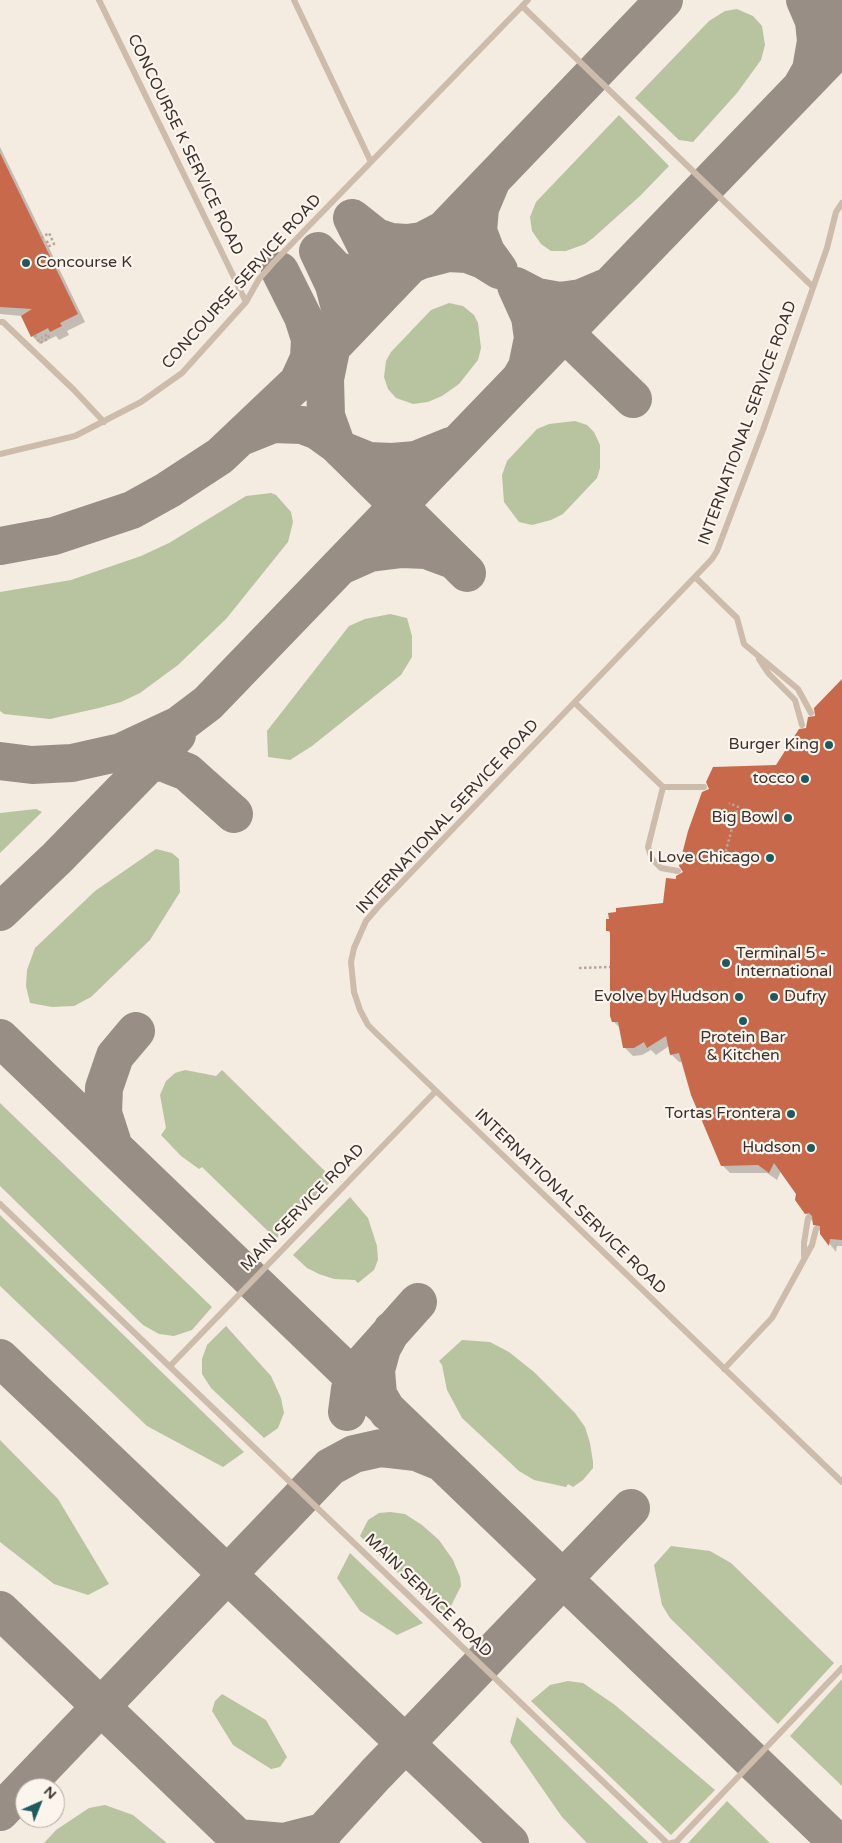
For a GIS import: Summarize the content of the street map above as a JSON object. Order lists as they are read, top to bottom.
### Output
{
  "streets": {
    "lane": [
      "CONCOURSE K SERVICE ROAD",
      "CONCOURSE SERVICE ROAD",
      "INTERNATIONAL SERVICE ROAD",
      "MAIN SERVICE ROAD"
    ]
  },
  "crossings": [
    ["CONCOURSE K SERVICE ROAD", "CONCOURSE SERVICE ROAD"],
    ["INTERNATIONAL SERVICE ROAD", "MAIN SERVICE ROAD"]
  ],
  "places": [
    "Concourse K",
    "Burger King",
    "tocco",
    "Big Bowl",
    "I Love Chicago",
    "Terminal 5 - International",
    "Evolve by Hudson",
    "Dufry",
    "Protein Bar & Kitchen",
    "Tortas Frontera",
    "Hudson"
  ],
  "north": "top right"
}
